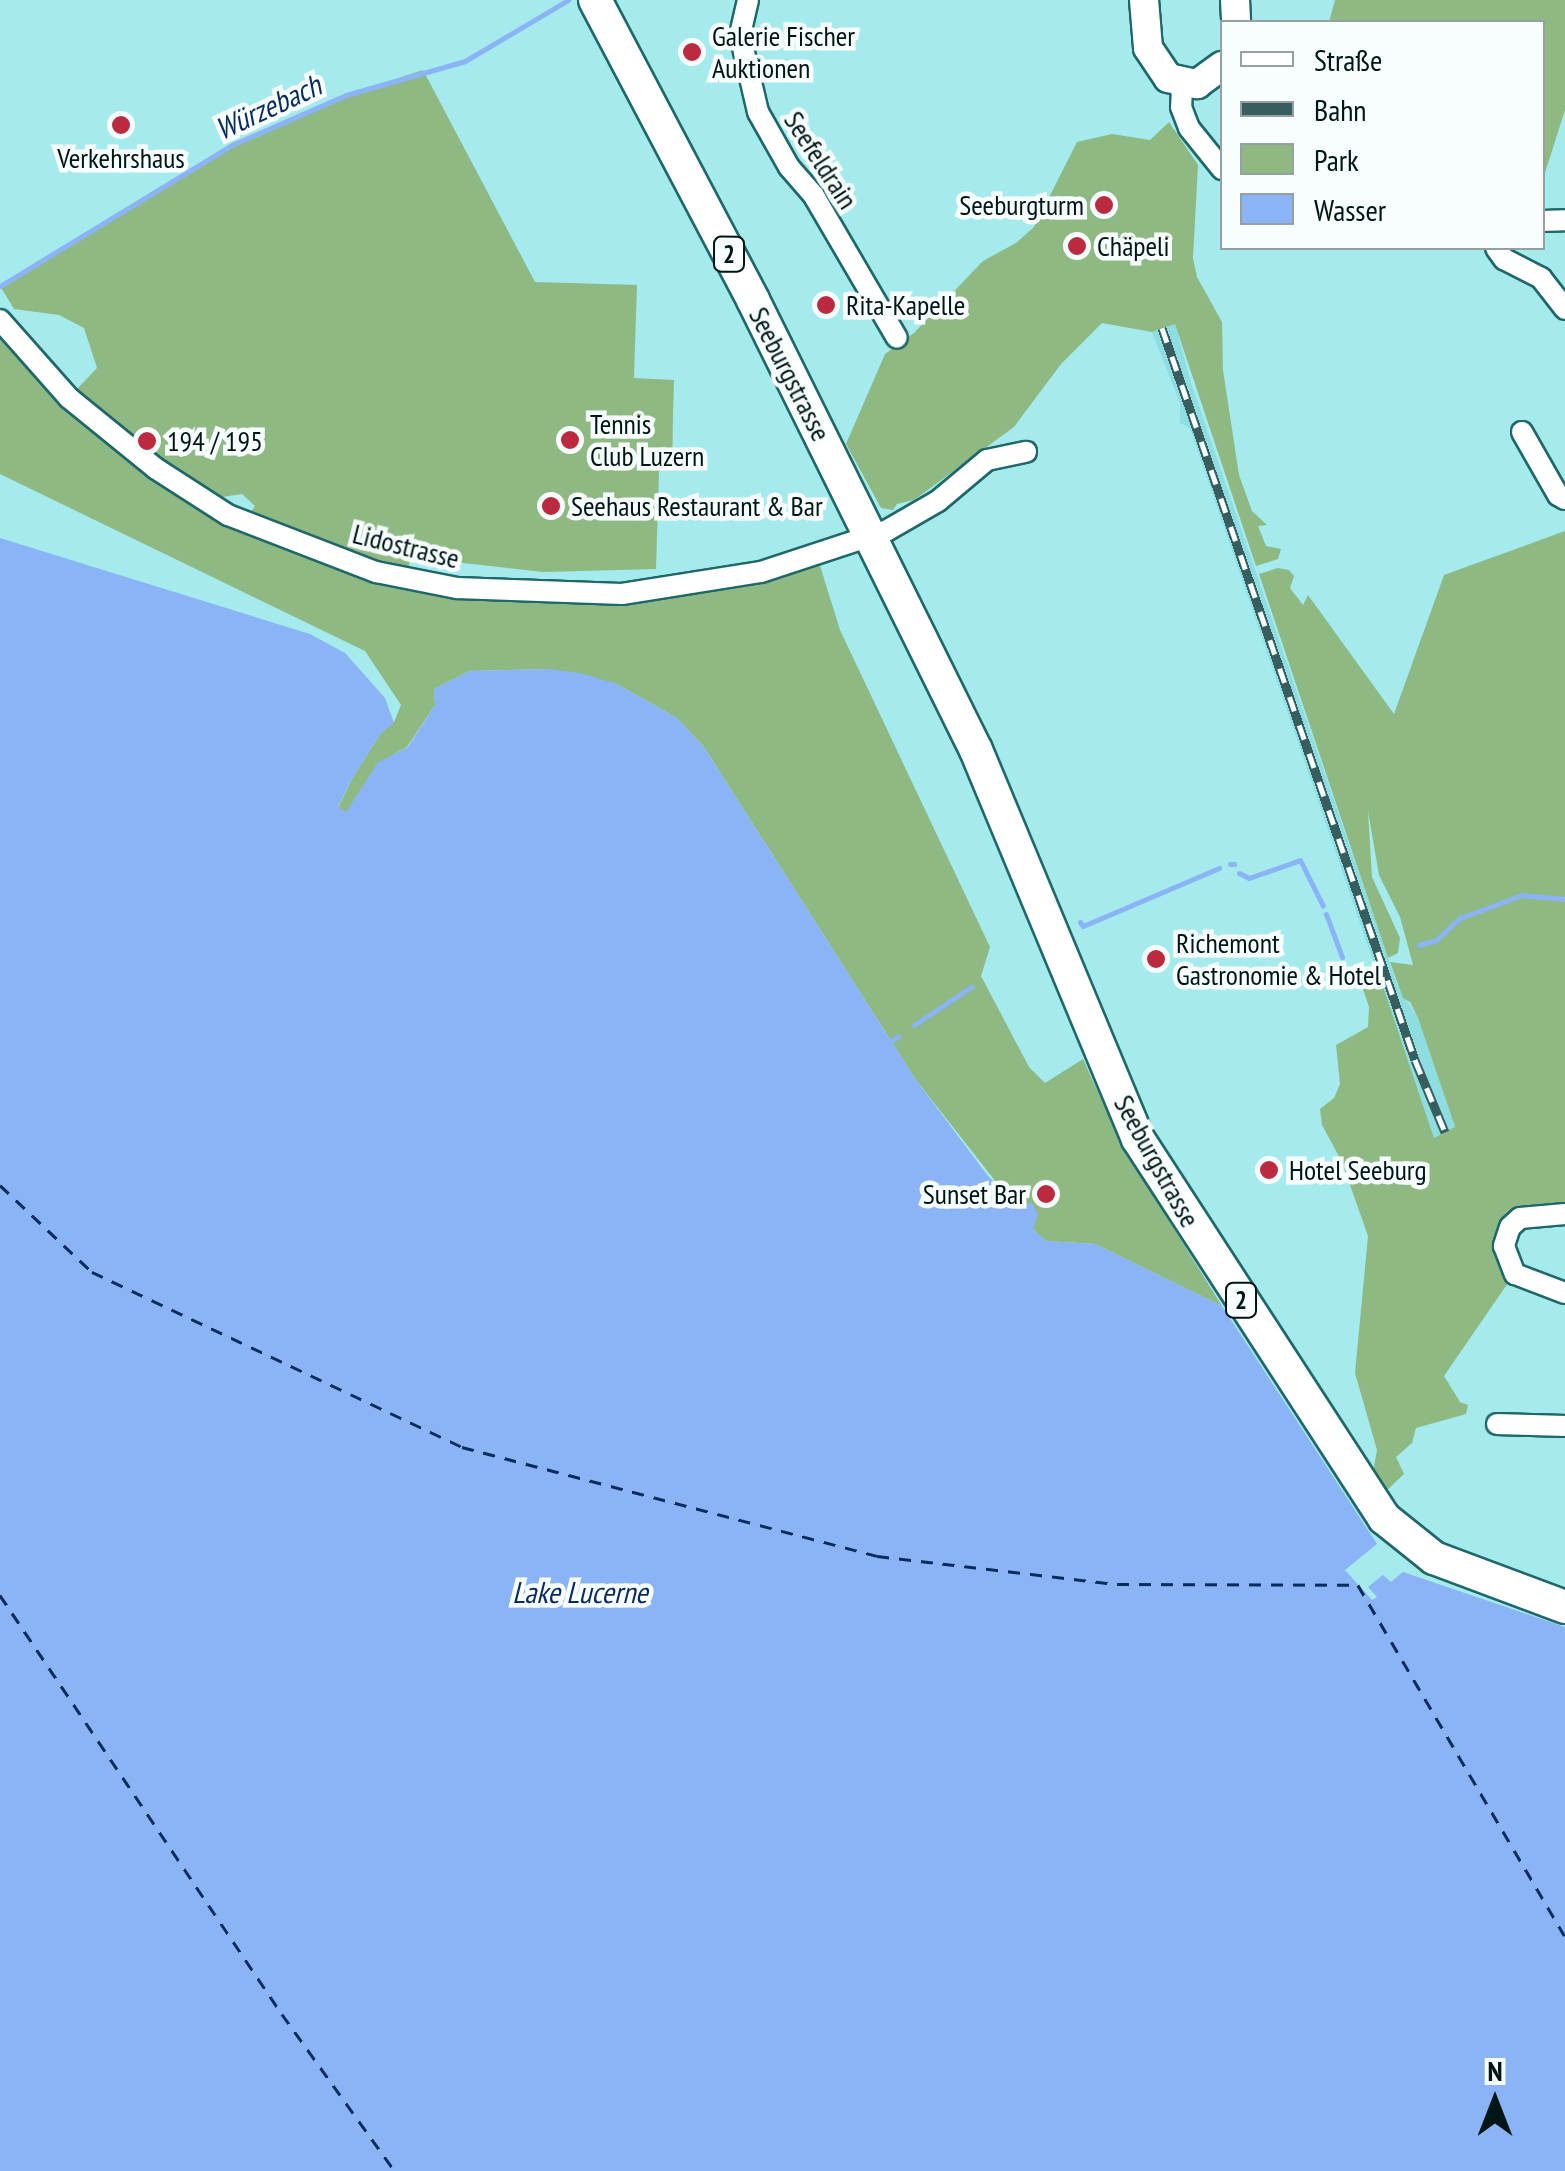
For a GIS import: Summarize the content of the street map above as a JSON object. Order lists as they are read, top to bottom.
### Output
{
  "streets": {
    "main road": ["2", "Seeburgstrasse"],
    "street": ["Seefeldrain", "Lidostrasse"]
  },
  "crossings": [
    ["Seeburgstrasse", "Lidostrasse"]
  ],
  "water": ["Würzebach", "Lake Lucerne"],
  "places": [
    "Galerie Fischer Auktionen",
    "Verkehrshaus",
    "Seeburgturm",
    "Chäpeli",
    "Rita-Kapelle",
    "Tennis Club Luzern",
    "194 / 195",
    "Seehaus Restaurant & Bar",
    "Richemont Gastronomie & Hotel",
    "Hotel Seeburg",
    "Sunset Bar"
  ],
  "legend": [
    "Straße",
    "Bahn",
    "Park",
    "Wasser"
  ],
  "north": "top"
}
